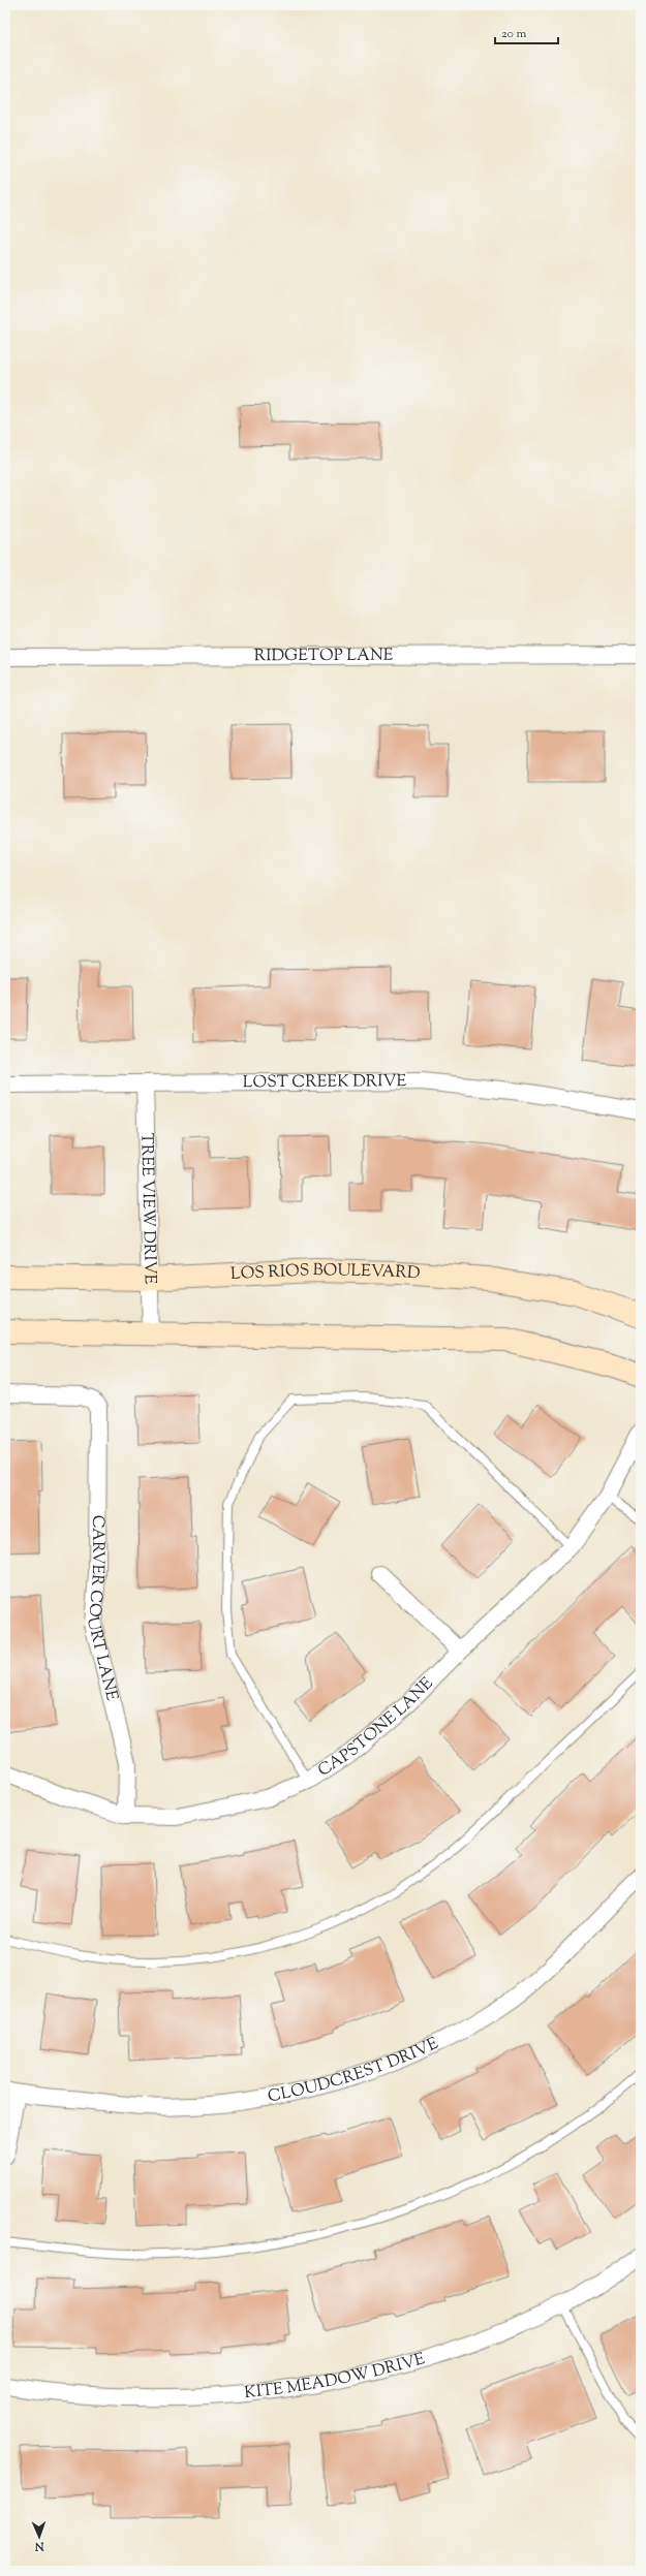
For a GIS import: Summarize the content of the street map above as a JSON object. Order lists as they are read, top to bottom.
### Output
{
  "streets": {
    "main road": ["LOS RIOS BOULEVARD"],
    "street": [
      "RIDGETOP LANE",
      "LOST CREEK DRIVE",
      "TREE VIEW DRIVE",
      "CARVER COURT LANE",
      "CAPSTONE LANE",
      "CLOUDCREST DRIVE",
      "KITE MEADOW DRIVE"
    ]
  },
  "crossings": [
    ["LOST CREEK DRIVE", "TREE VIEW DRIVE"],
    ["TREE VIEW DRIVE", "LOS RIOS BOULEVARD"],
    ["CARVER COURT LANE", "CAPSTONE LANE"]
  ],
  "scale_bar": "20 m",
  "north": "bottom"
}
